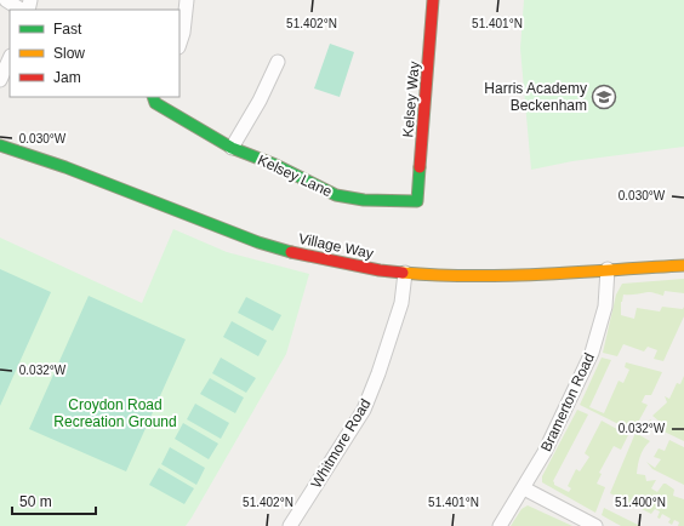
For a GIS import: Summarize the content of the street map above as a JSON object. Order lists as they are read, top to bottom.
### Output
{
  "streets": {
    "street": [
      "Kelsey Way",
      "Kelsey Lane",
      "Village Way",
      "Bramerton Road",
      "Whitmore Road"
    ]
  },
  "crossings": [
    ["Kelsey Way", "Kelsey Lane"],
    ["Village Way", "Bramerton Road"],
    ["Village Way", "Whitmore Road"]
  ],
  "parks": ["Croydon Road Recreation Ground"],
  "places": {
    "school or university": ["Harris Academy Beckenham"]
  },
  "legend": ["Fast", "Slow", "Jam"],
  "scale_bar": "50 m",
  "coordinates": [
    "51.402°N",
    "51.401°N",
    "0.030°W",
    "0.032°W",
    "51.400°N"
  ]
}
